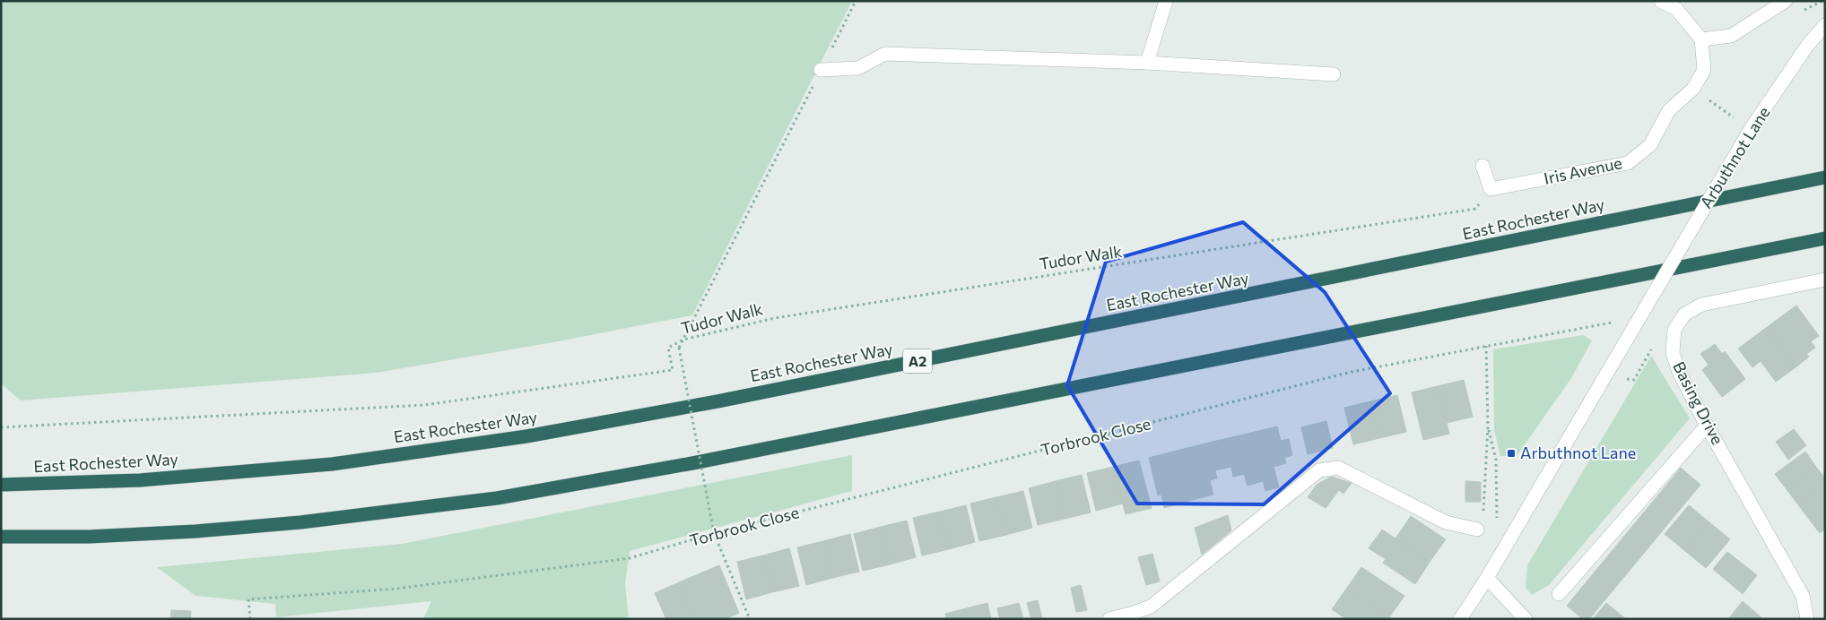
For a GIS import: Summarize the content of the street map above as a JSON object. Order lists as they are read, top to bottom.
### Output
{
  "streets": {
    "highway": ["East Rochester Way", "A2"],
    "street": ["Arbuthnot Lane", "Iris Avenue", "Basing Drive"],
    "path": ["Tudor Walk", "Torbrook Close"]
  },
  "crossings": [
    ["Iris Avenue", "Tudor Walk"]
  ],
  "places": {
    "transit": ["Arbuthnot Lane"]
  }
}
